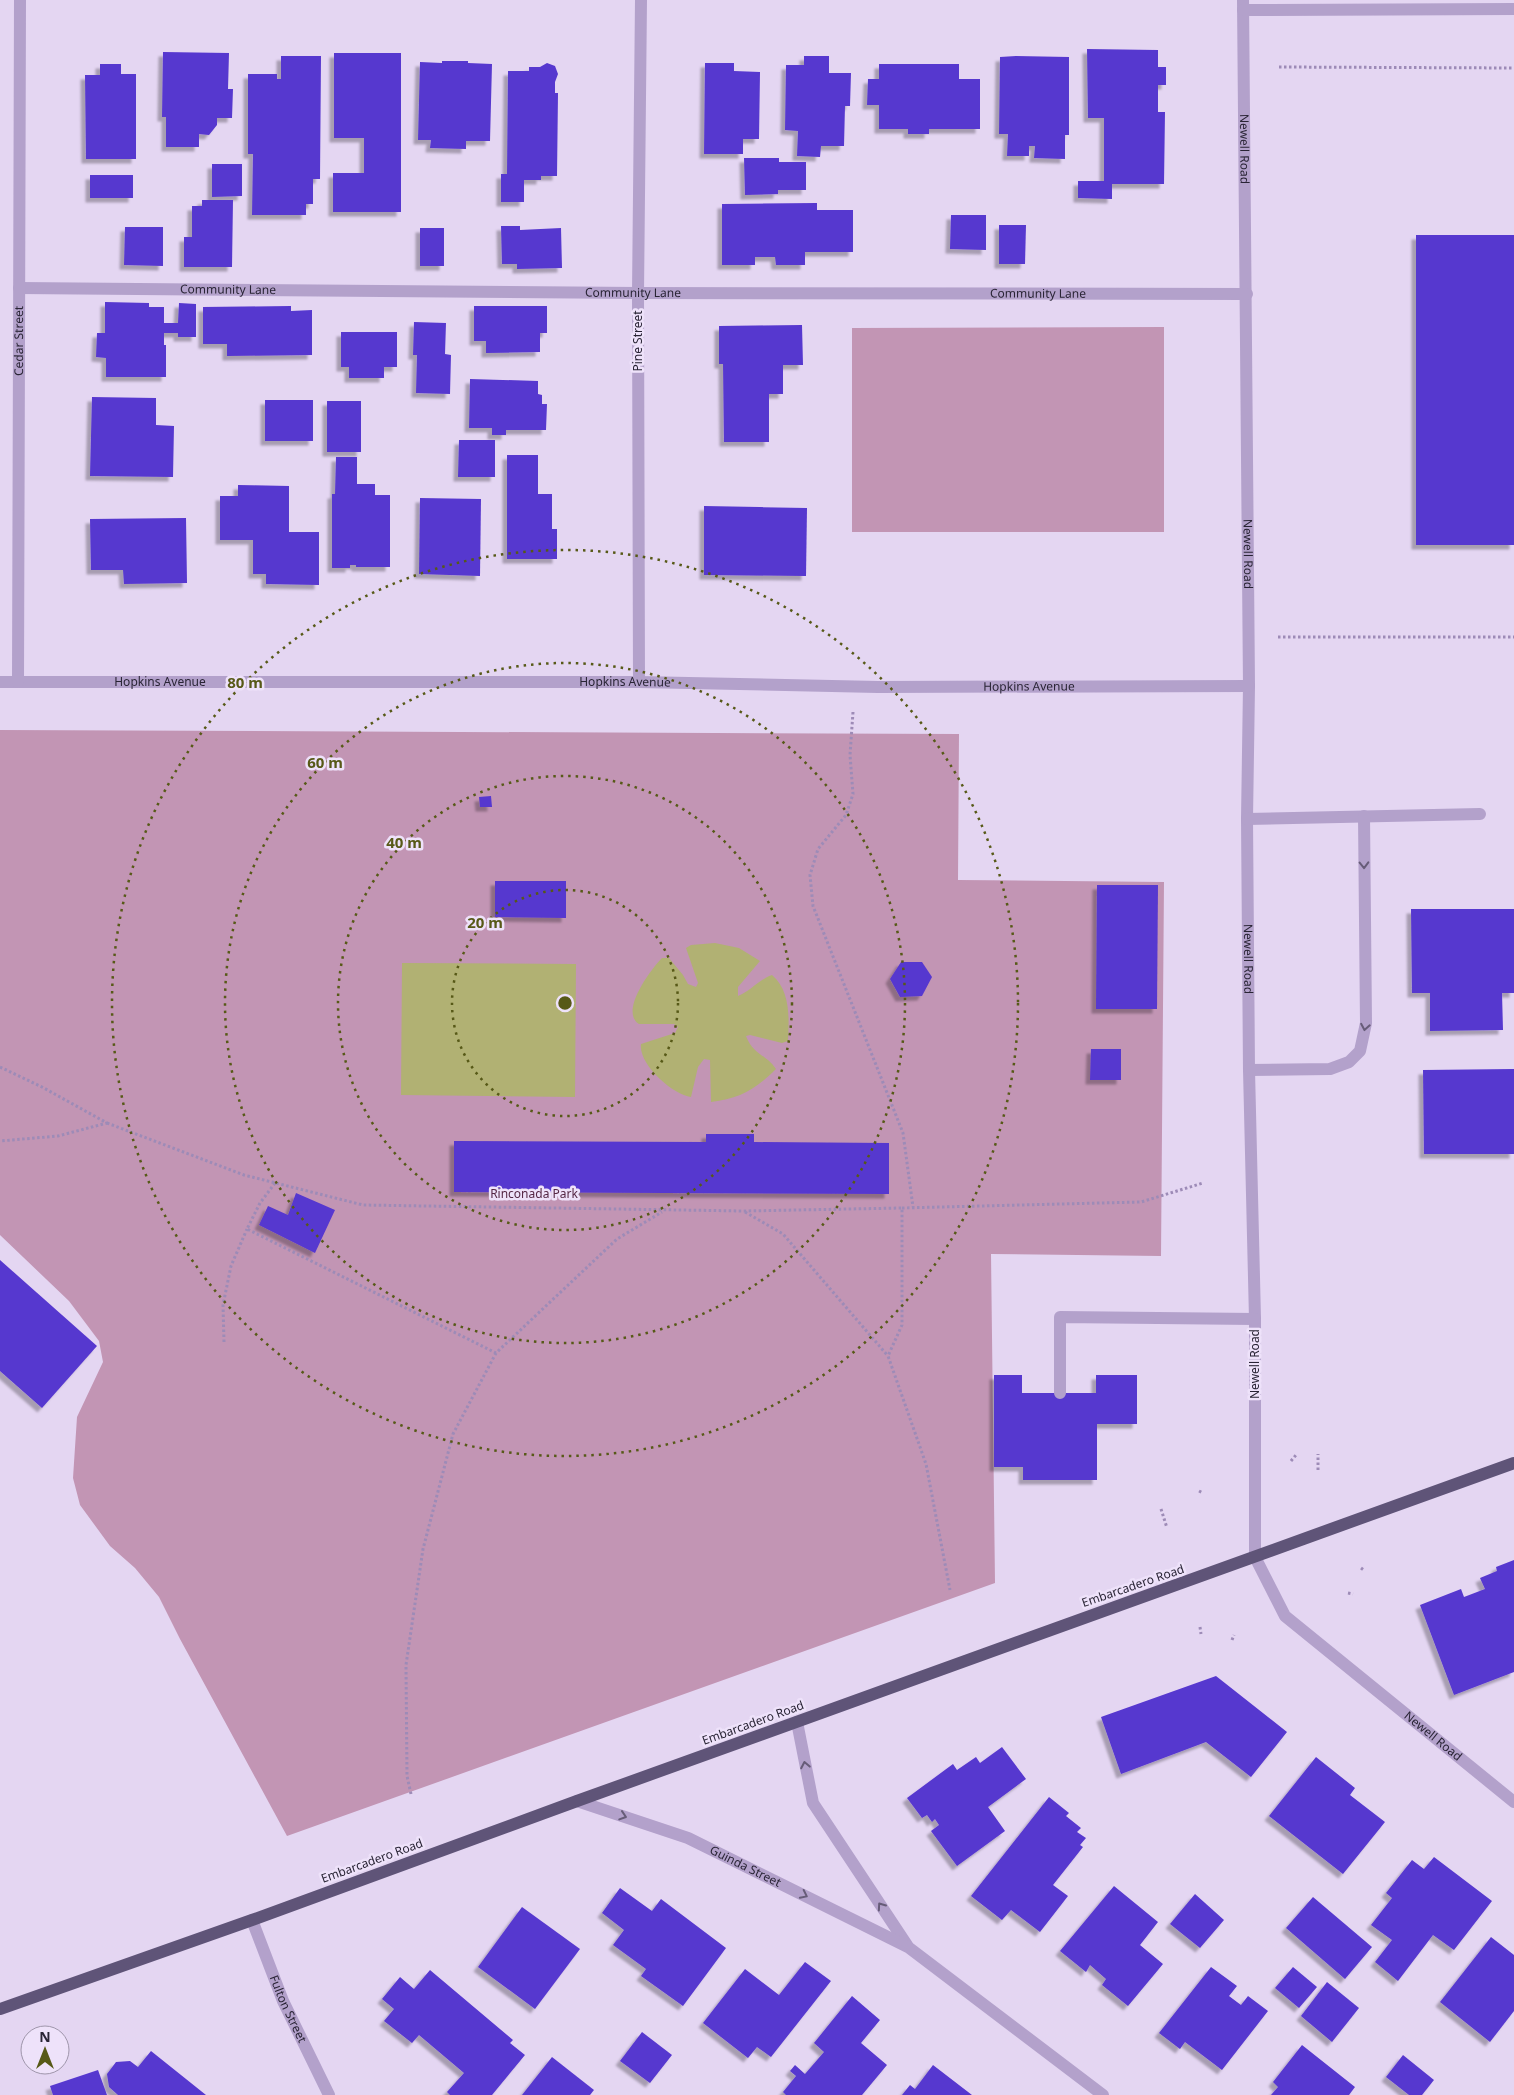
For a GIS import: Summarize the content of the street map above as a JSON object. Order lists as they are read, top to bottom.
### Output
{
  "streets": {
    "main road": ["Embarcadero Road"],
    "street": [
      "Newell Road",
      "Community Lane",
      "Cedar Street",
      "Pine Street",
      "Hopkins Avenue",
      "Guinda Street",
      "Fulton Street"
    ]
  },
  "crossings": [
    ["Newell Road", "Community Lane"],
    ["Newell Road", "Hopkins Avenue"],
    ["Newell Road", "Embarcadero Road"],
    ["Community Lane", "Cedar Street"],
    ["Community Lane", "Pine Street"],
    ["Cedar Street", "Hopkins Avenue"],
    ["Pine Street", "Hopkins Avenue"],
    ["Embarcadero Road", "Guinda Street"],
    ["Embarcadero Road", "Fulton Street"]
  ],
  "parks": ["Rinconada Park"],
  "north": "top",
  "rings": [
    "80 m",
    "60 m",
    "40 m",
    "20 m"
  ]
}
